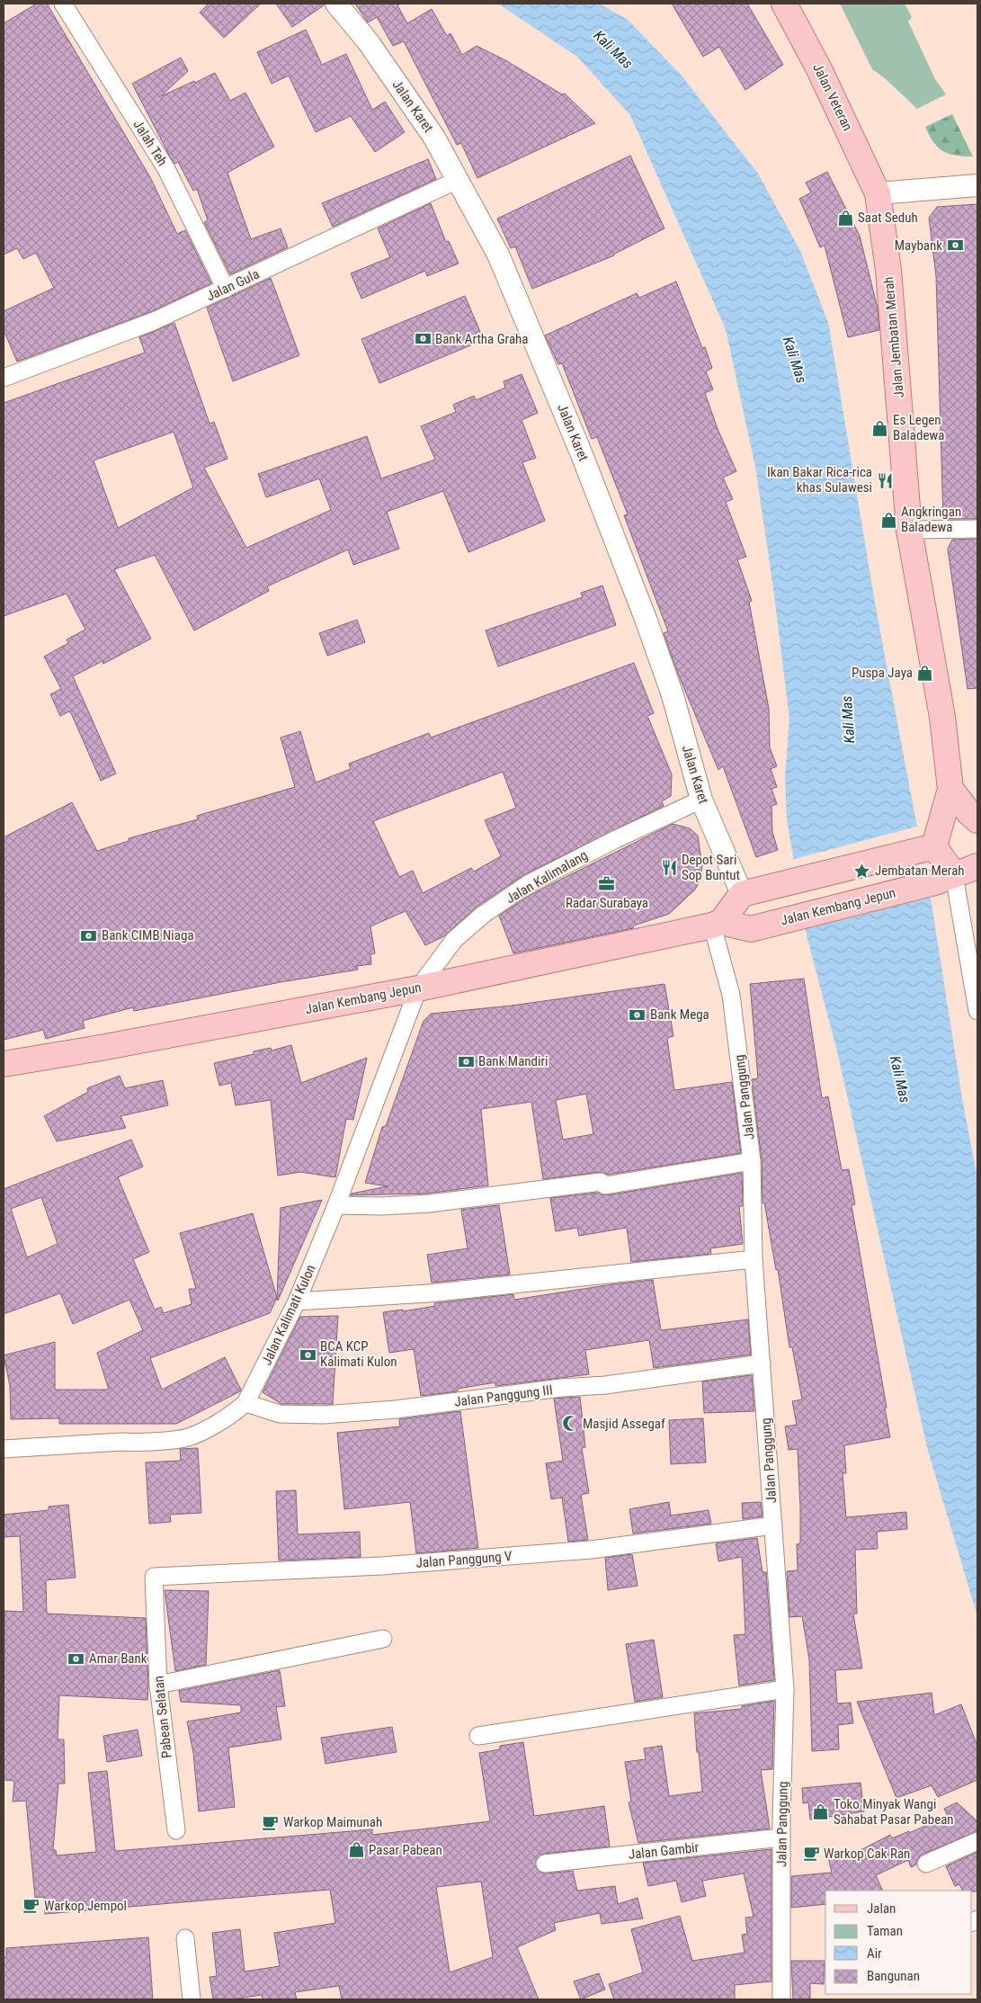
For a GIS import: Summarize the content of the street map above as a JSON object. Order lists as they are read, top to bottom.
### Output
{
  "streets": {
    "main road": ["Jalan Veteran", "Jalan Jembatan Merah", "Jalan Kembang Jepun"],
    "street": [
      "Jalan Karet",
      "Jalah Teh",
      "Jalan Gula",
      "Jalan Kalimalang",
      "Jalan Panggung",
      "Jalan Kalimati Kulon",
      "Jalan Panggung III",
      "Jalan Panggung V",
      "Pabean Selatan",
      "Jalan Gambir"
    ]
  },
  "crossings": [
    ["Jalan Veteran", "Jalan Jembatan Merah"],
    ["Jalan Karet", "Jalan Gula"],
    ["Jalan Karet", "Jalan Kalimalang"],
    ["Jalah Teh", "Jalan Gula"],
    ["Jalan Kalimalang", "Jalan Kembang Jepun"],
    ["Jalan Kalimalang", "Jalan Kalimati Kulon"],
    ["Jalan Kembang Jepun", "Jalan Panggung"],
    ["Jalan Kembang Jepun", "Jalan Kalimati Kulon"],
    ["Jalan Panggung", "Jalan Panggung III"],
    ["Jalan Panggung", "Jalan Panggung V"],
    ["Jalan Panggung", "Jalan Gambir"],
    ["Jalan Kalimati Kulon", "Jalan Panggung III"],
    ["Jalan Panggung V", "Pabean Selatan"]
  ],
  "water": ["Kali Mas"],
  "places": {
    "shop": [
      "Saat Seduh",
      "Es Legen Baladewa",
      "Angkringan Baladewa",
      "Puspa Jaya",
      "Toko Minyak Wangi Sahabat Pasar Pabean",
      "Pasar Pabean"
    ],
    "bank": [
      "Maybank",
      "Bank Artha Graha",
      "Bank CIMB Niaga",
      "Bank Mega",
      "Bank Mandiri",
      "BCA KCP Kalimati Kulon",
      "Amar Bank"
    ],
    "restaurant": ["Ikan Bakar Rica-rica khas Sulawesi", "Depot Sari Sop Buntut"],
    "place": ["Jembatan Merah"],
    "office": ["Radar Surabaya"],
    "mosque": ["Masjid Assegaf"],
    "cafe": ["Warkop Maimunah", "Warkop Cak Ran", "Warkop Jempol"]
  },
  "legend": [
    "Jalan",
    "Taman",
    "Air",
    "Bangunan"
  ]
}
